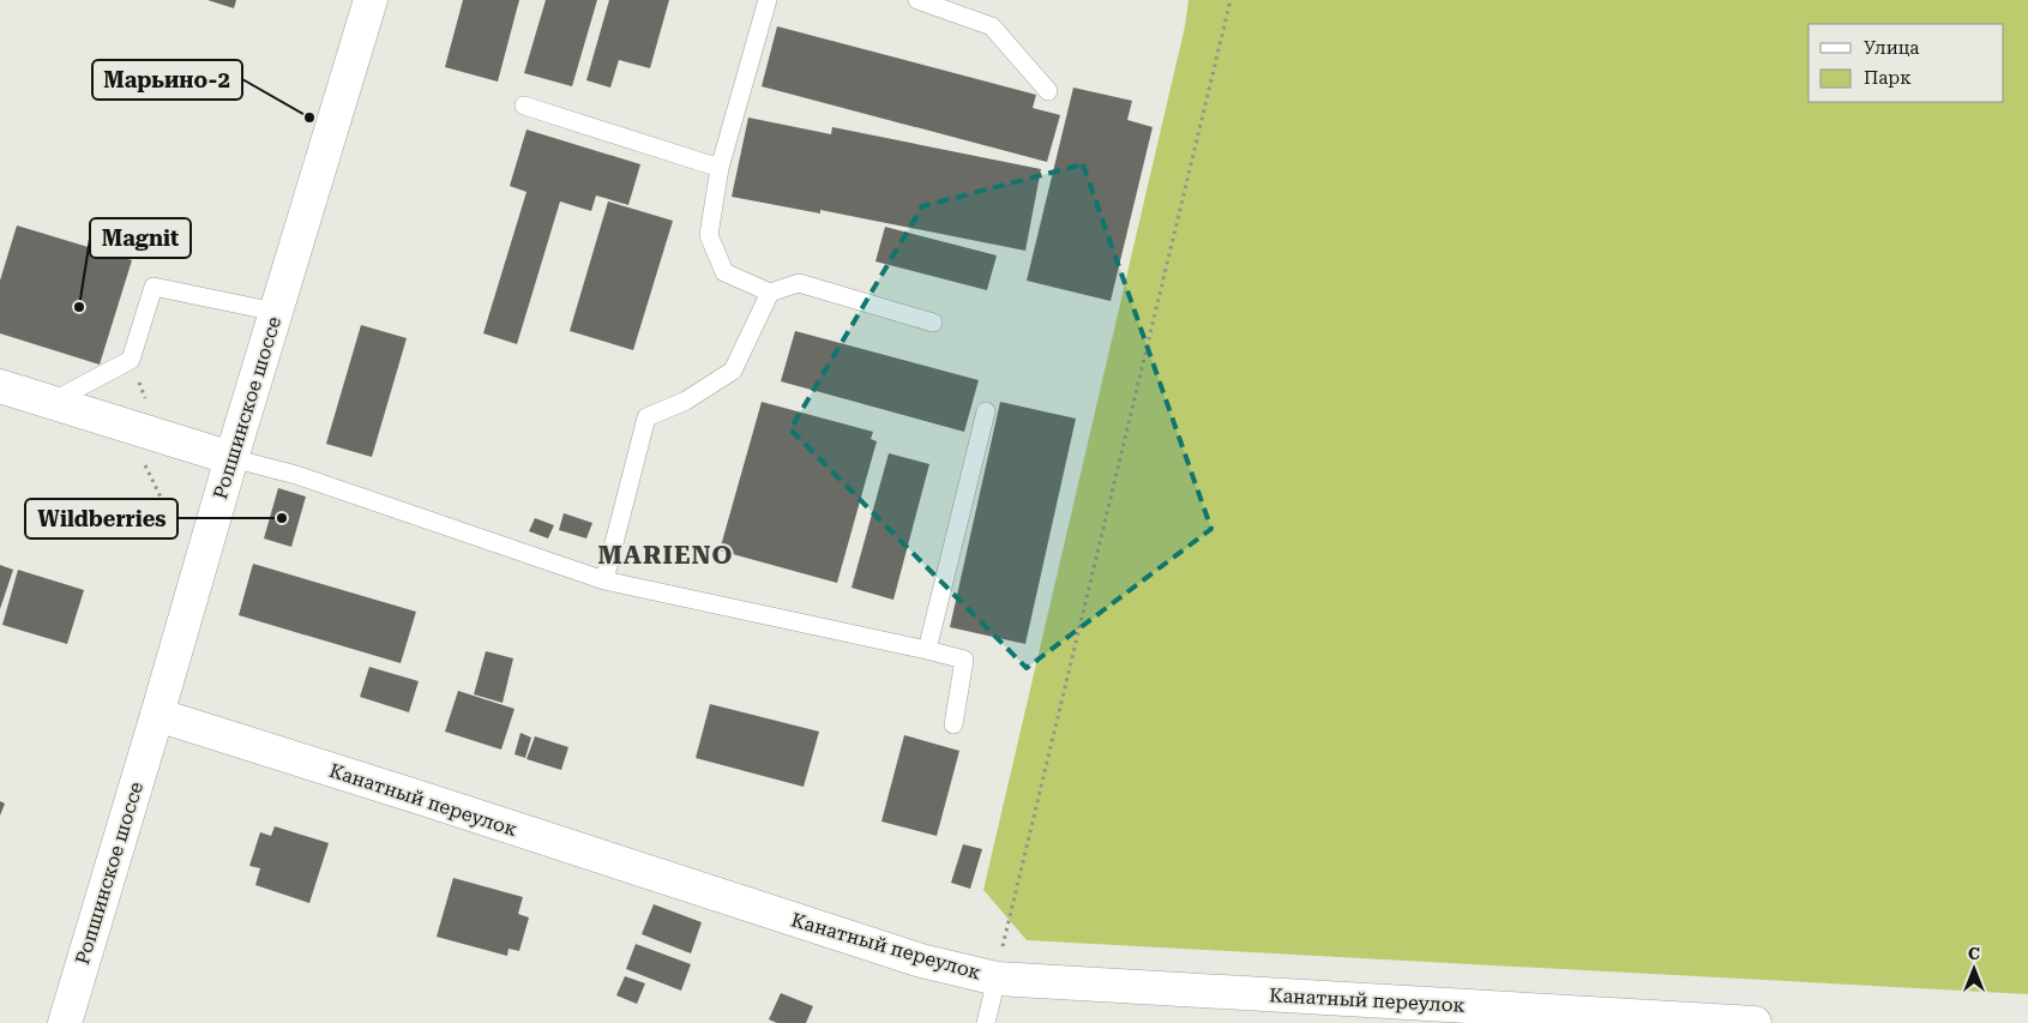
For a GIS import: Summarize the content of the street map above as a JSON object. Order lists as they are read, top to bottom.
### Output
{
  "streets": {
    "street": ["Ропшинское шоссе", "Канатный переулок"]
  },
  "crossings": [
    ["Ропшинское шоссе", "Канатный переулок"]
  ],
  "districts": ["MARIENO"],
  "places": ["Марьино-2", "Magnit", "Wildberries"],
  "legend": ["Улица", "Парк"],
  "north": "top"
}
